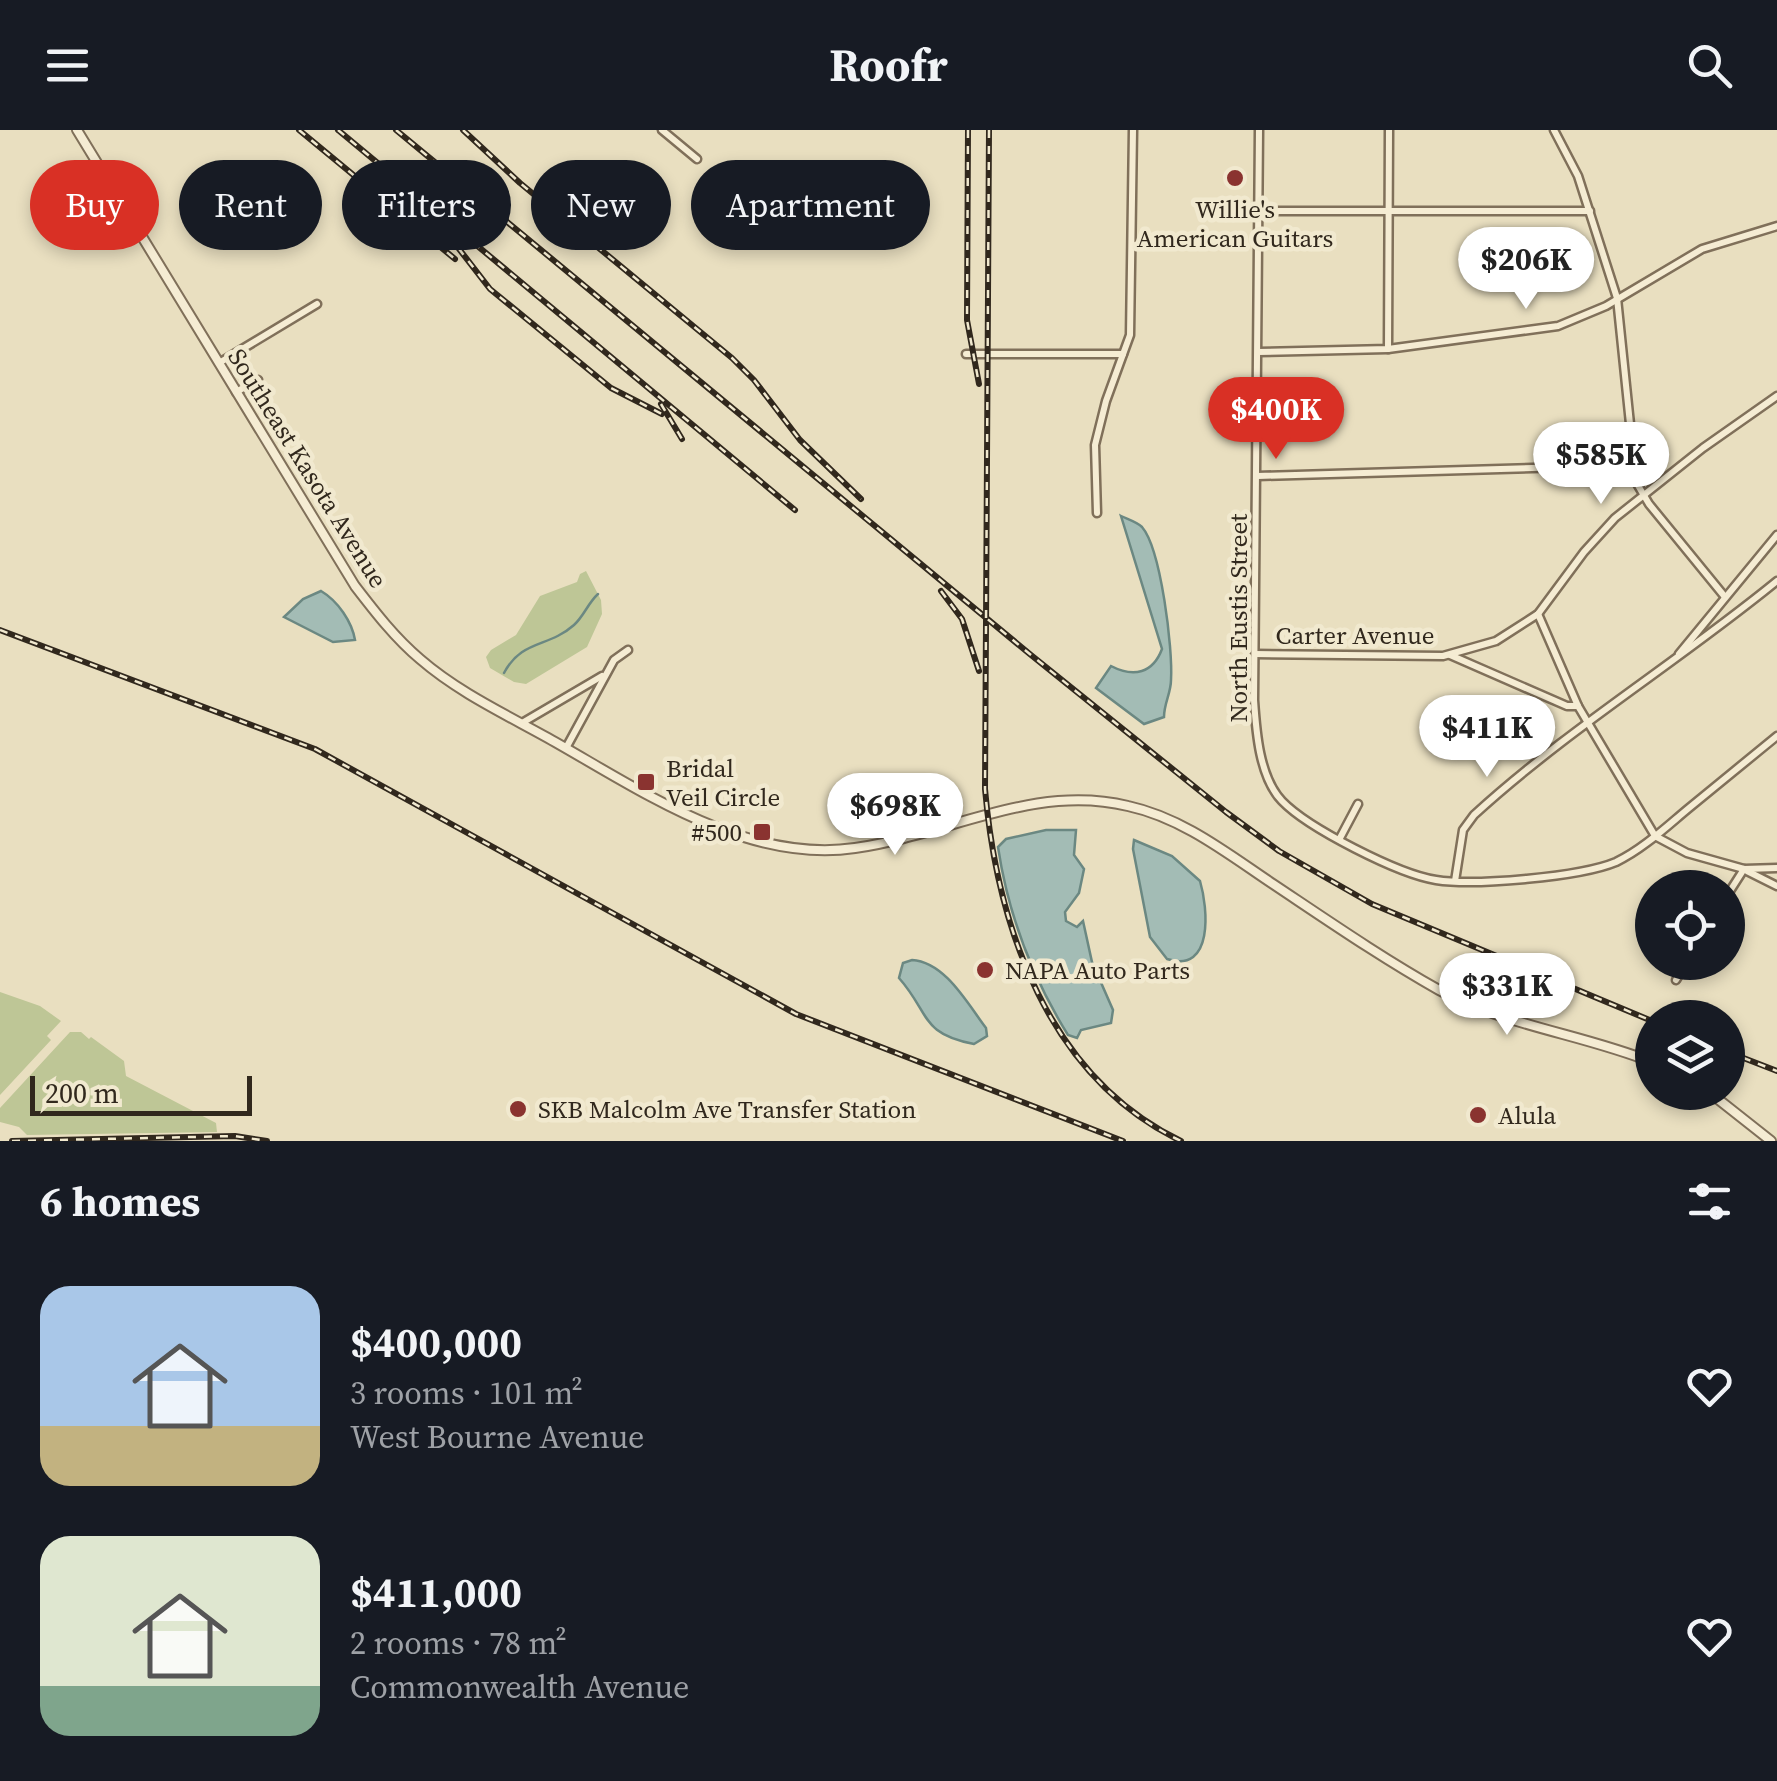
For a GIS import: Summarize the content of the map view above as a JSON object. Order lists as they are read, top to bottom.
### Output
{
  "streets": {
    "street": ["Southeast Kasota Avenue", "North Eustis Street", "Carter Avenue"]
  },
  "crossings": [
    ["North Eustis Street", "Carter Avenue"]
  ],
  "places": {
    "other": [
      "Willie's American Guitars",
      "NAPA Auto Parts",
      "SKB Malcolm Ave Transfer Station",
      "Alula"
    ],
    "transit": ["Bridal Veil Circle", "#500"]
  },
  "scale_bar": "200 m",
  "page": {
    "header": "Roofr",
    "chip": [
      "Buy",
      "Rent",
      "Filters",
      "New",
      "Apartment"
    ],
    "price": [
      "$206K",
      "$400K",
      "$585K",
      "$411K",
      "$698K",
      "$331K"
    ],
    "scale": "200 m",
    "heading": "6 homes",
    "list": [
      {
        "name": "$400,000",
        "note": "3 rooms · 101 m² · West Bourne Avenue"
      },
      {
        "name": "$411,000",
        "note": "2 rooms · 78 m² · Commonwealth Avenue"
      }
    ]
  }
}
